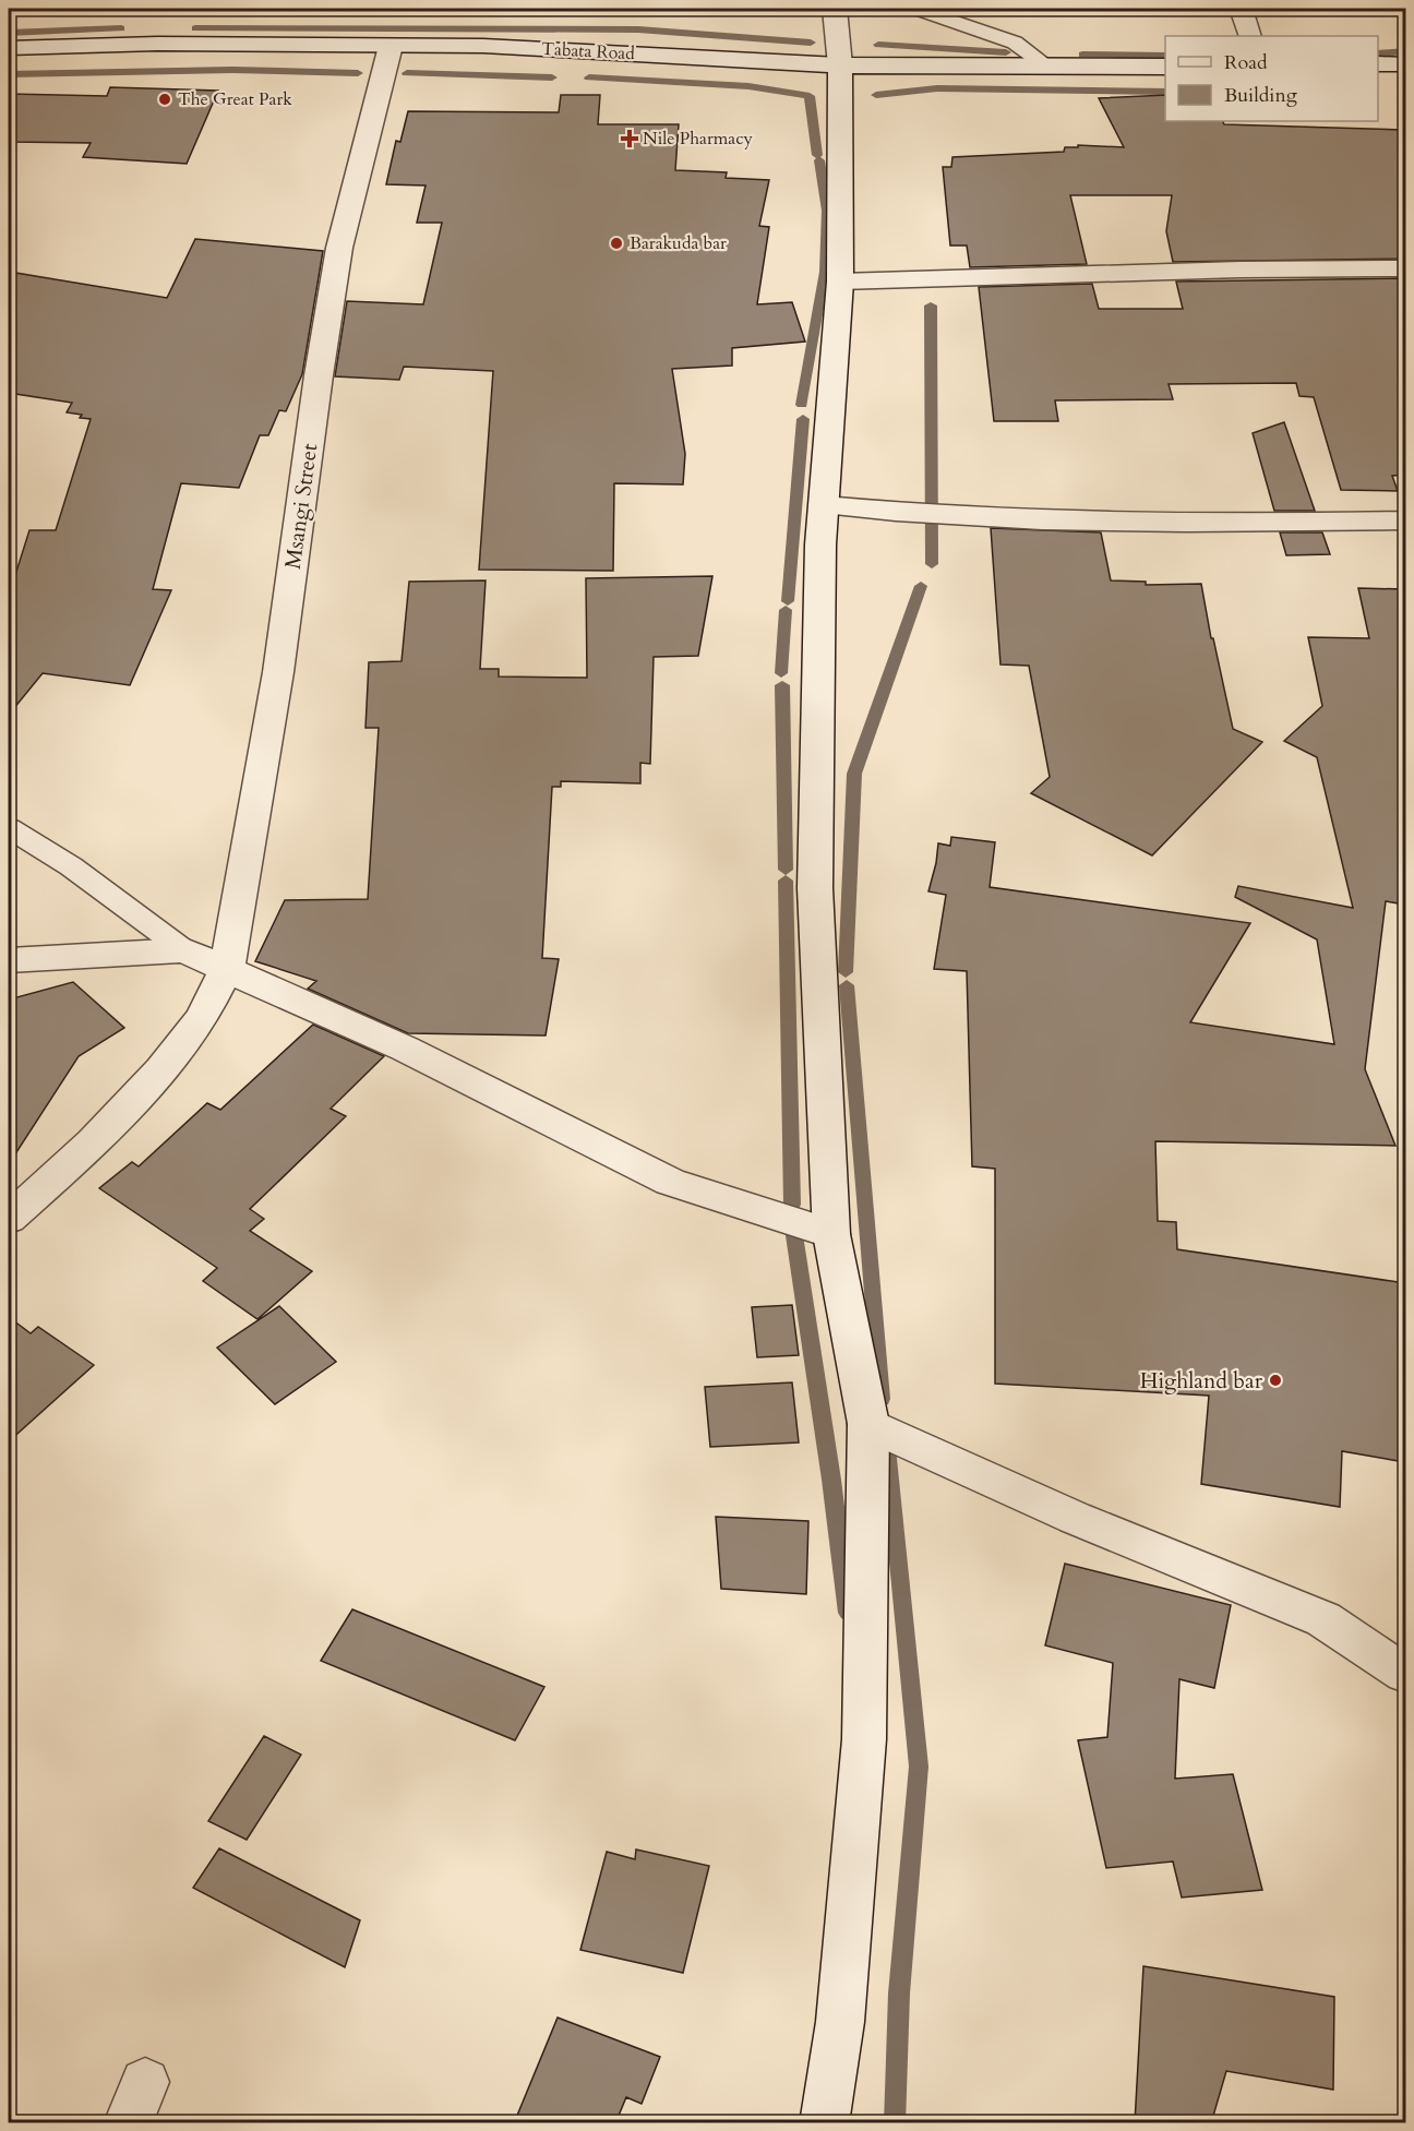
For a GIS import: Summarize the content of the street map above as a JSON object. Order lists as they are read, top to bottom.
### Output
{
  "streets": {
    "street": ["Tabata Road", "Msangi Street"]
  },
  "crossings": [
    ["Tabata Road", "Msangi Street"]
  ],
  "places": {
    "other": ["The Great Park", "Barakuda bar", "Highland bar"],
    "health": ["Nile Pharmacy"]
  },
  "legend": ["Road", "Building"]
}
